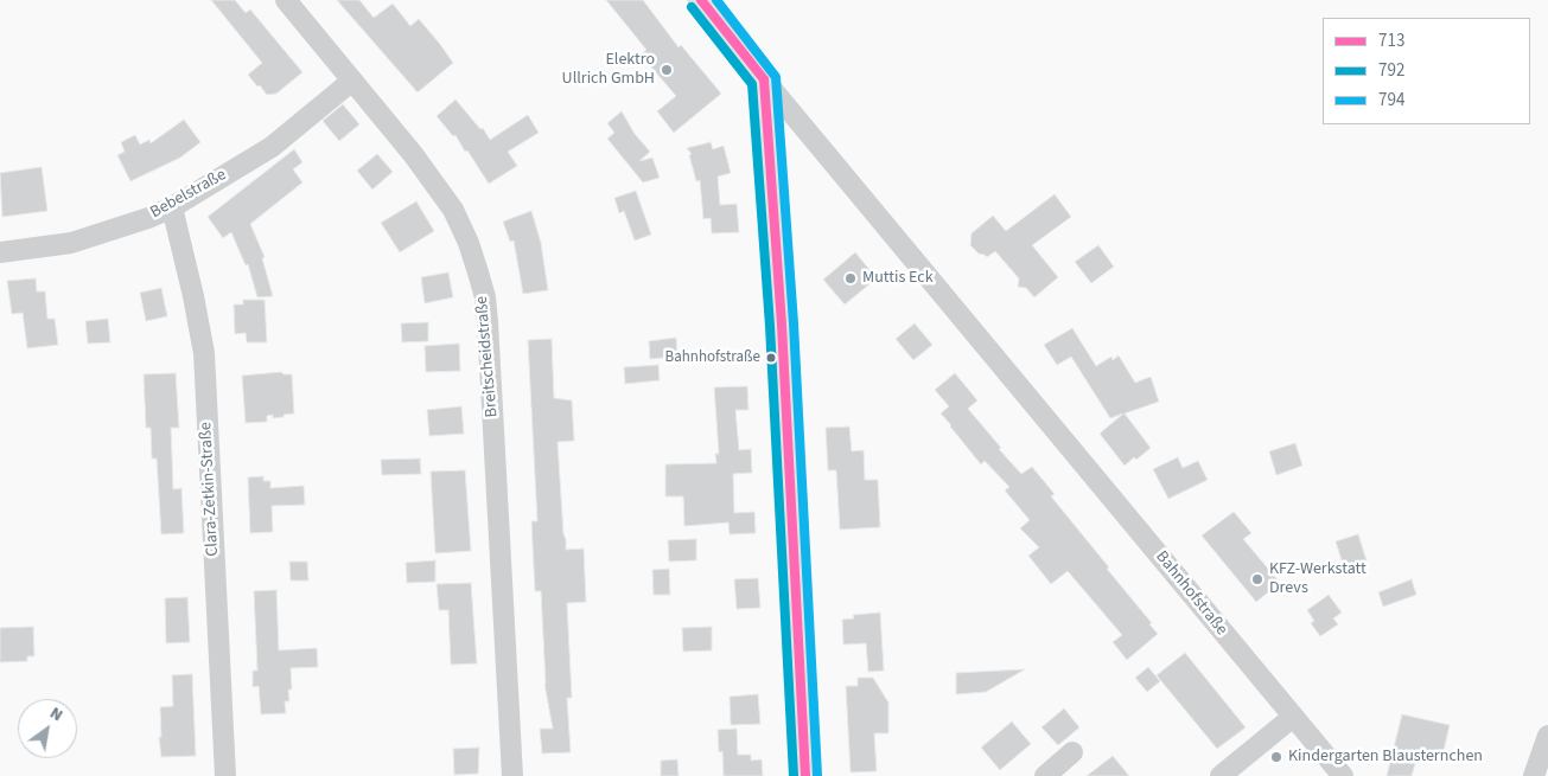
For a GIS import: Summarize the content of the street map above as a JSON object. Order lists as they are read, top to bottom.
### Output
{
  "streets": {
    "main road": ["Bahnhofstraße"],
    "street": ["Bebelstraße", "Breitscheidstraße", "Clara-Zetkin-Straße"]
  },
  "crossings": [
    ["Bebelstraße", "Breitscheidstraße"],
    ["Bebelstraße", "Clara-Zetkin-Straße"]
  ],
  "places": [
    "Elektro Ullrich GmbH",
    "Muttis Eck",
    "Bahnhofstraße",
    "KFZ-Werkstatt Drevs",
    "Kindergarten Blausternchen"
  ],
  "lines": ["transit line 713", "transit line 794", "transit line 792"],
  "legend": ["713", "792", "794"],
  "north": "top right"
}
